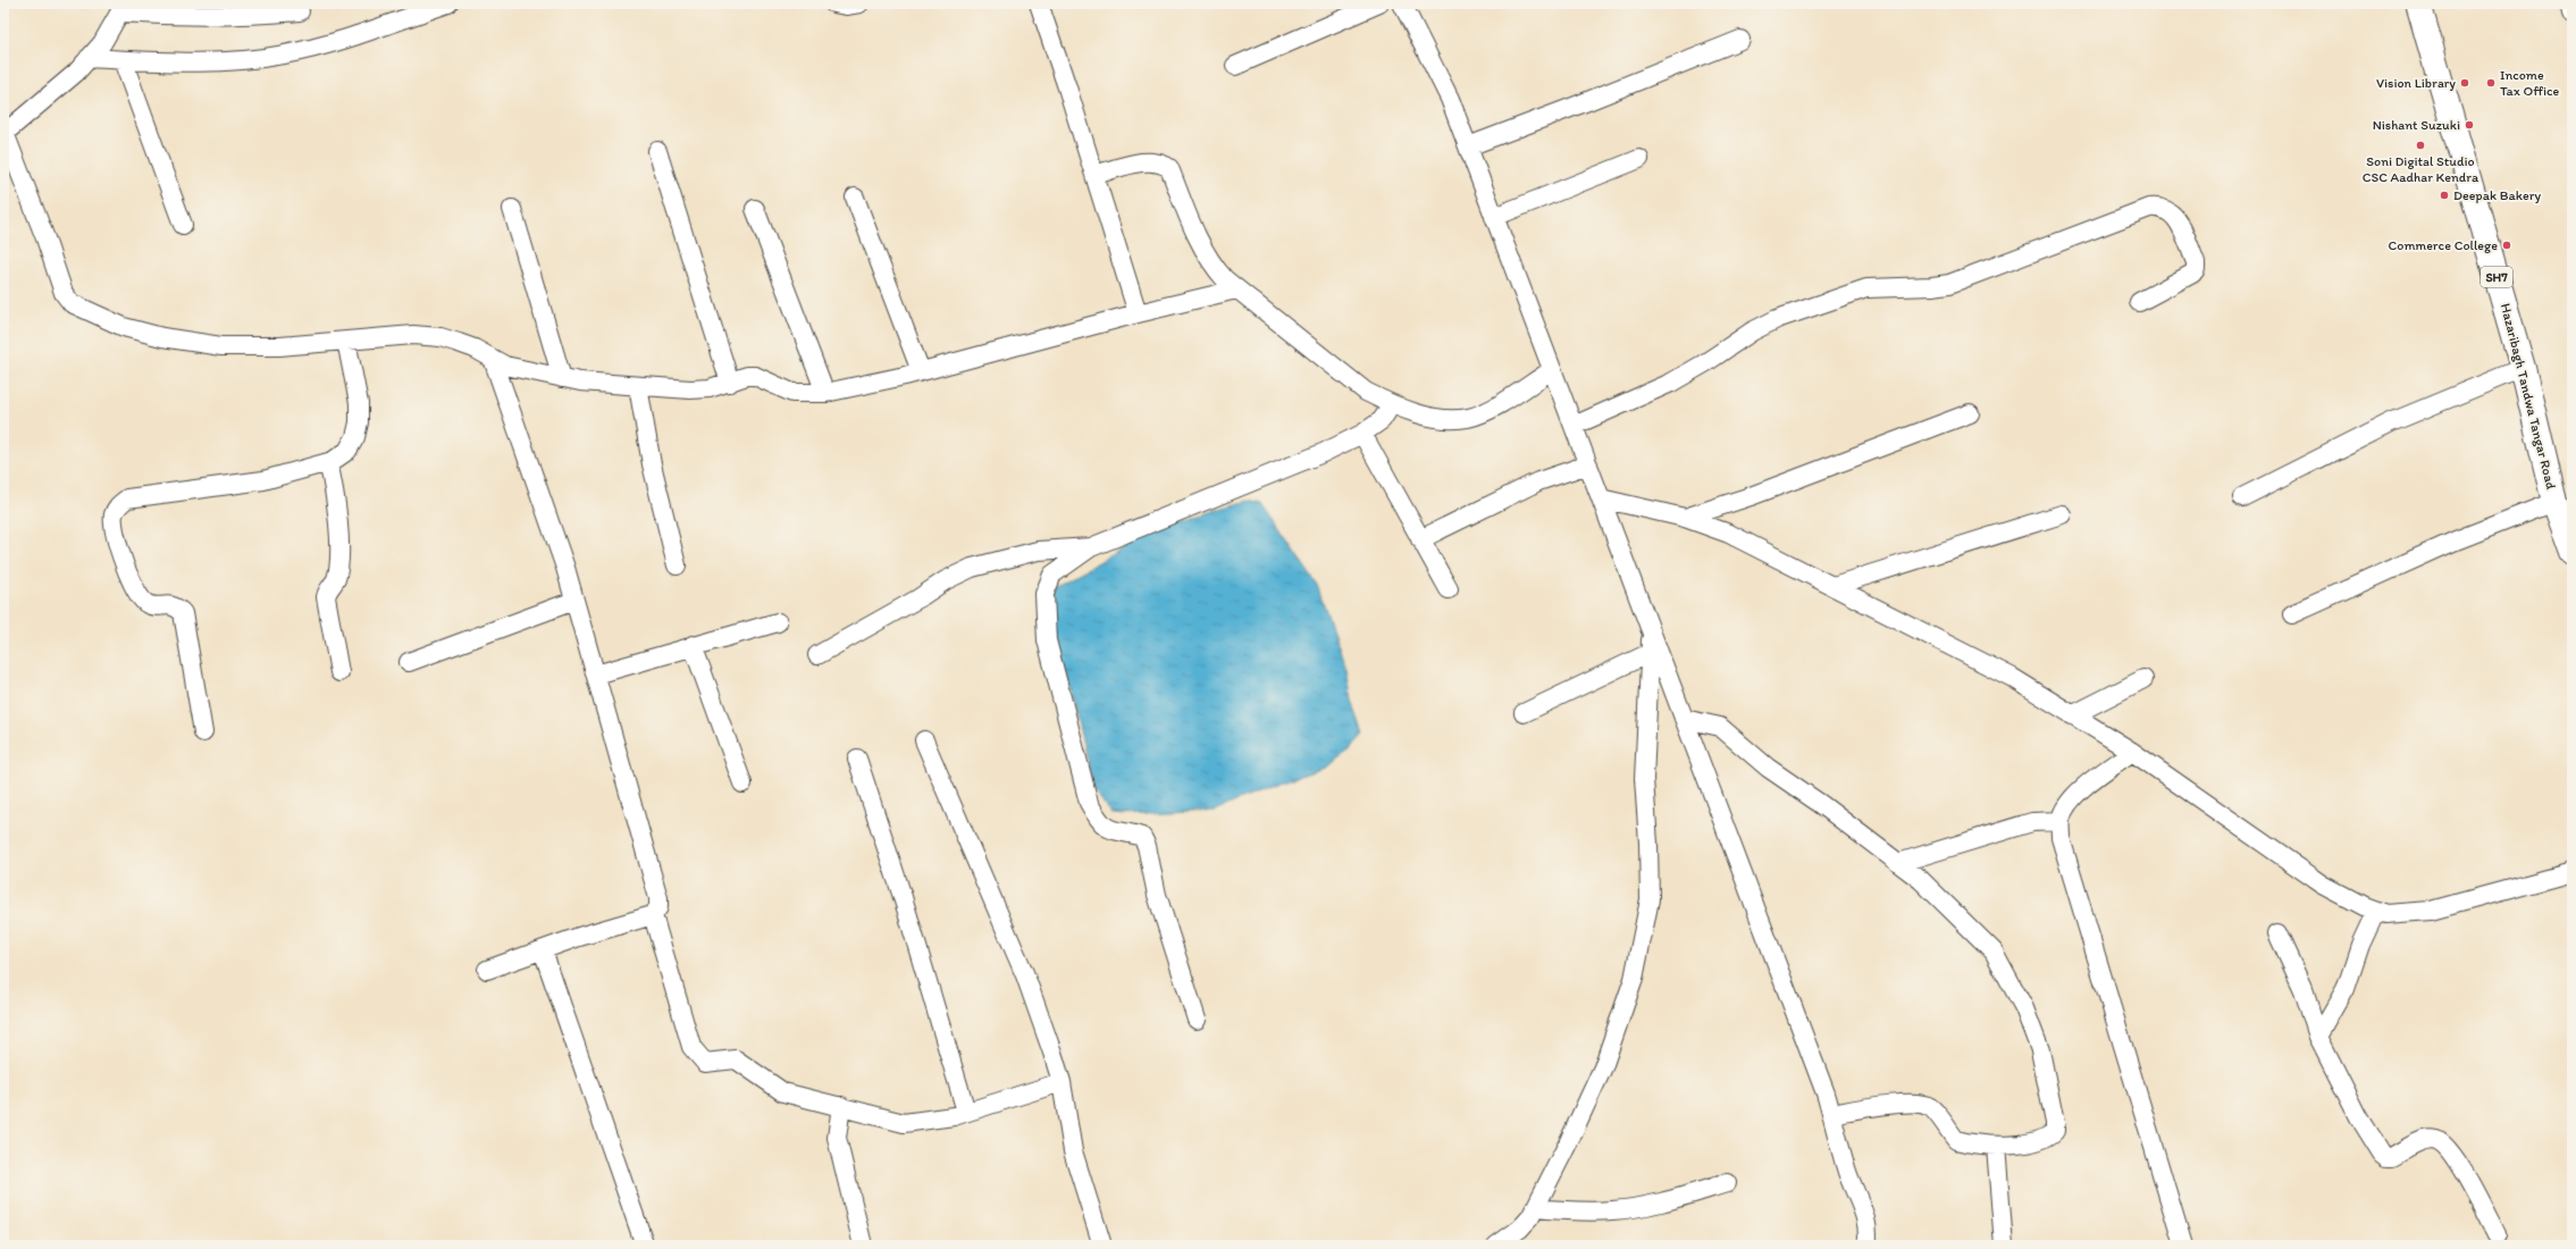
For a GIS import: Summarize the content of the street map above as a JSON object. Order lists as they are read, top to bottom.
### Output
{
  "streets": {
    "main road": ["SH7", "Hazaribagh Tandwa Tangar Road"]
  },
  "places": [
    "Vision Library",
    "Income Tax Office",
    "Nishant Suzuki",
    "Soni Digital Studio CSC Aadhar Kendra",
    "Deepak Bakery",
    "Commerce College"
  ]
}
